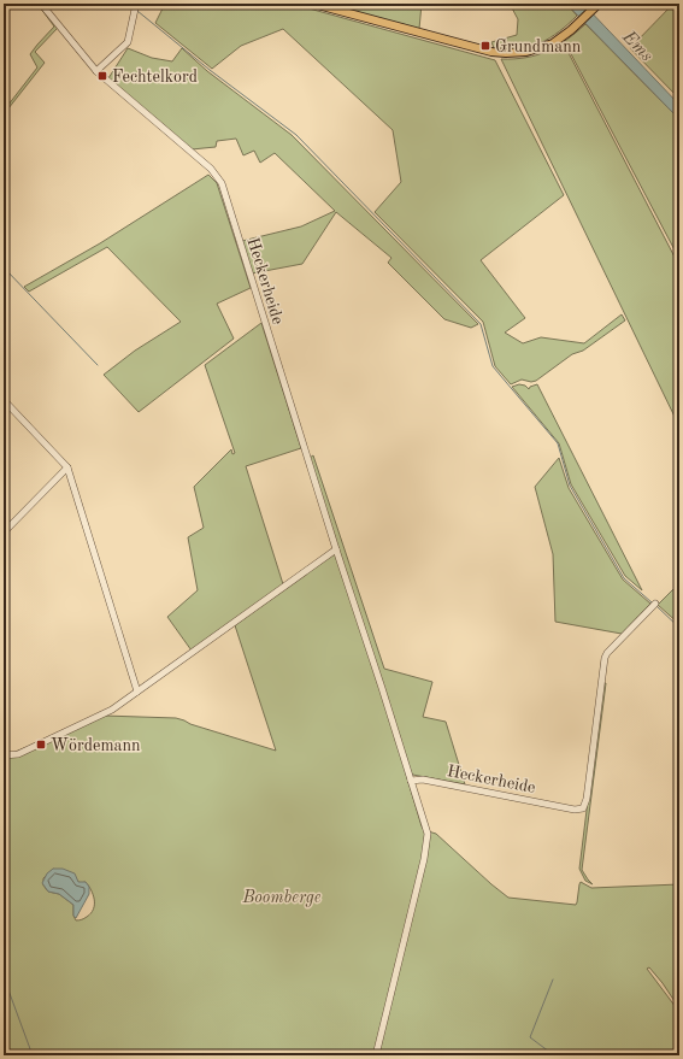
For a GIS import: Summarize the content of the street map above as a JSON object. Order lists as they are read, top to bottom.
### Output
{
  "streets": {
    "street": ["Heckerheide"]
  },
  "water": ["Ems"],
  "parks": ["Boomberge"],
  "places": {
    "transit": ["Grundmann", "Fechtelkord", "Wördemann"]
  }
}
